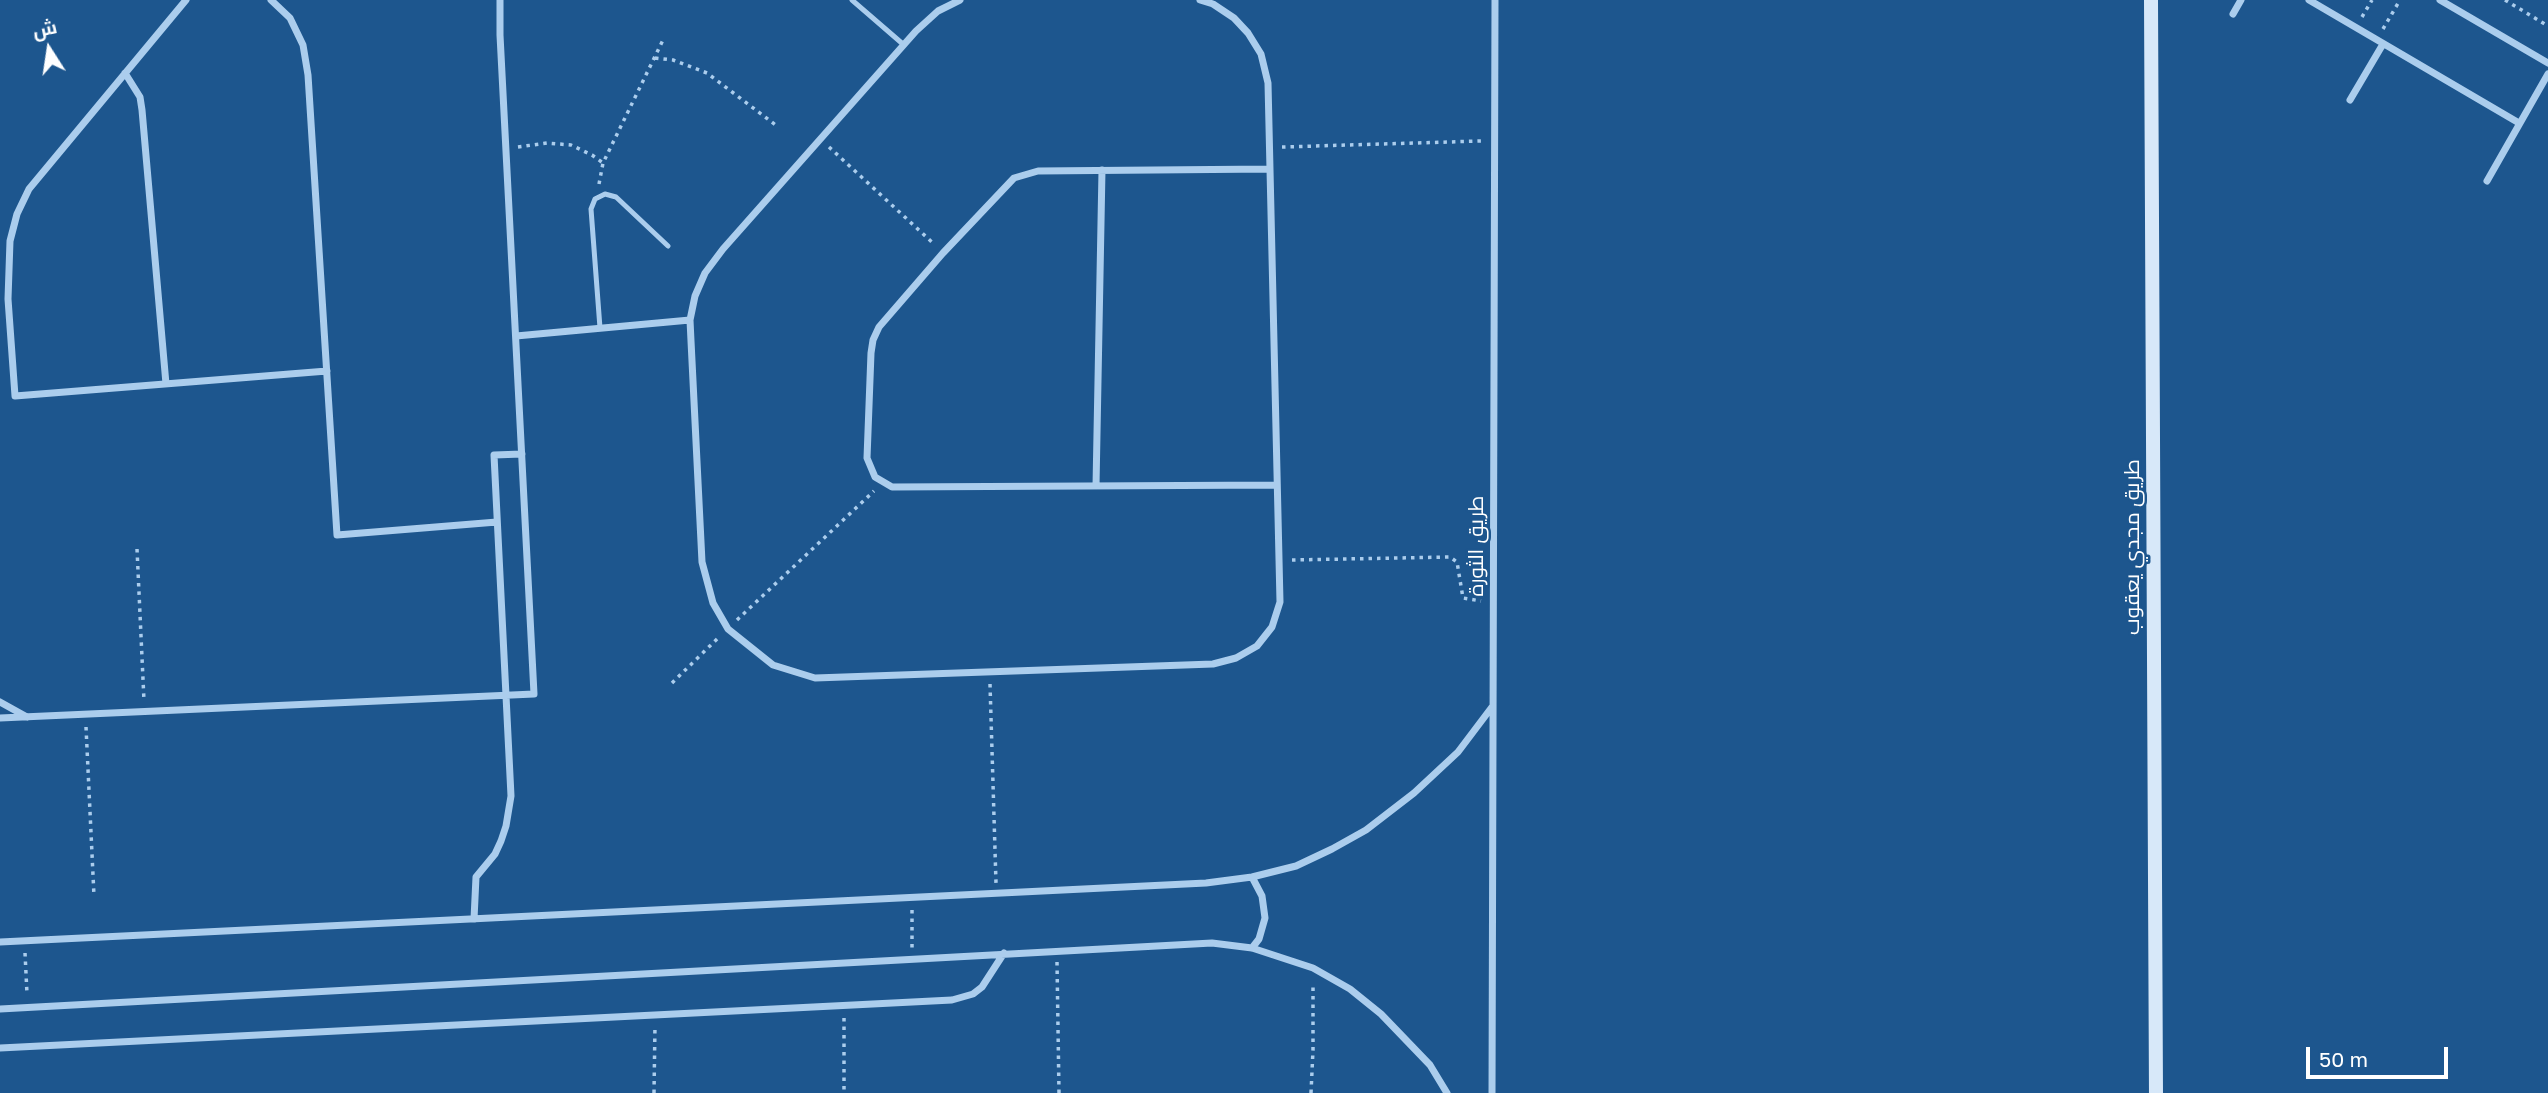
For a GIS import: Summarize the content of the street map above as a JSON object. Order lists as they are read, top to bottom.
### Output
{
  "streets": {
    "street": ["طريق الثورة", "طريق مجدي يعقوب"]
  },
  "scale_bar": "50 m",
  "north": "top"
}
